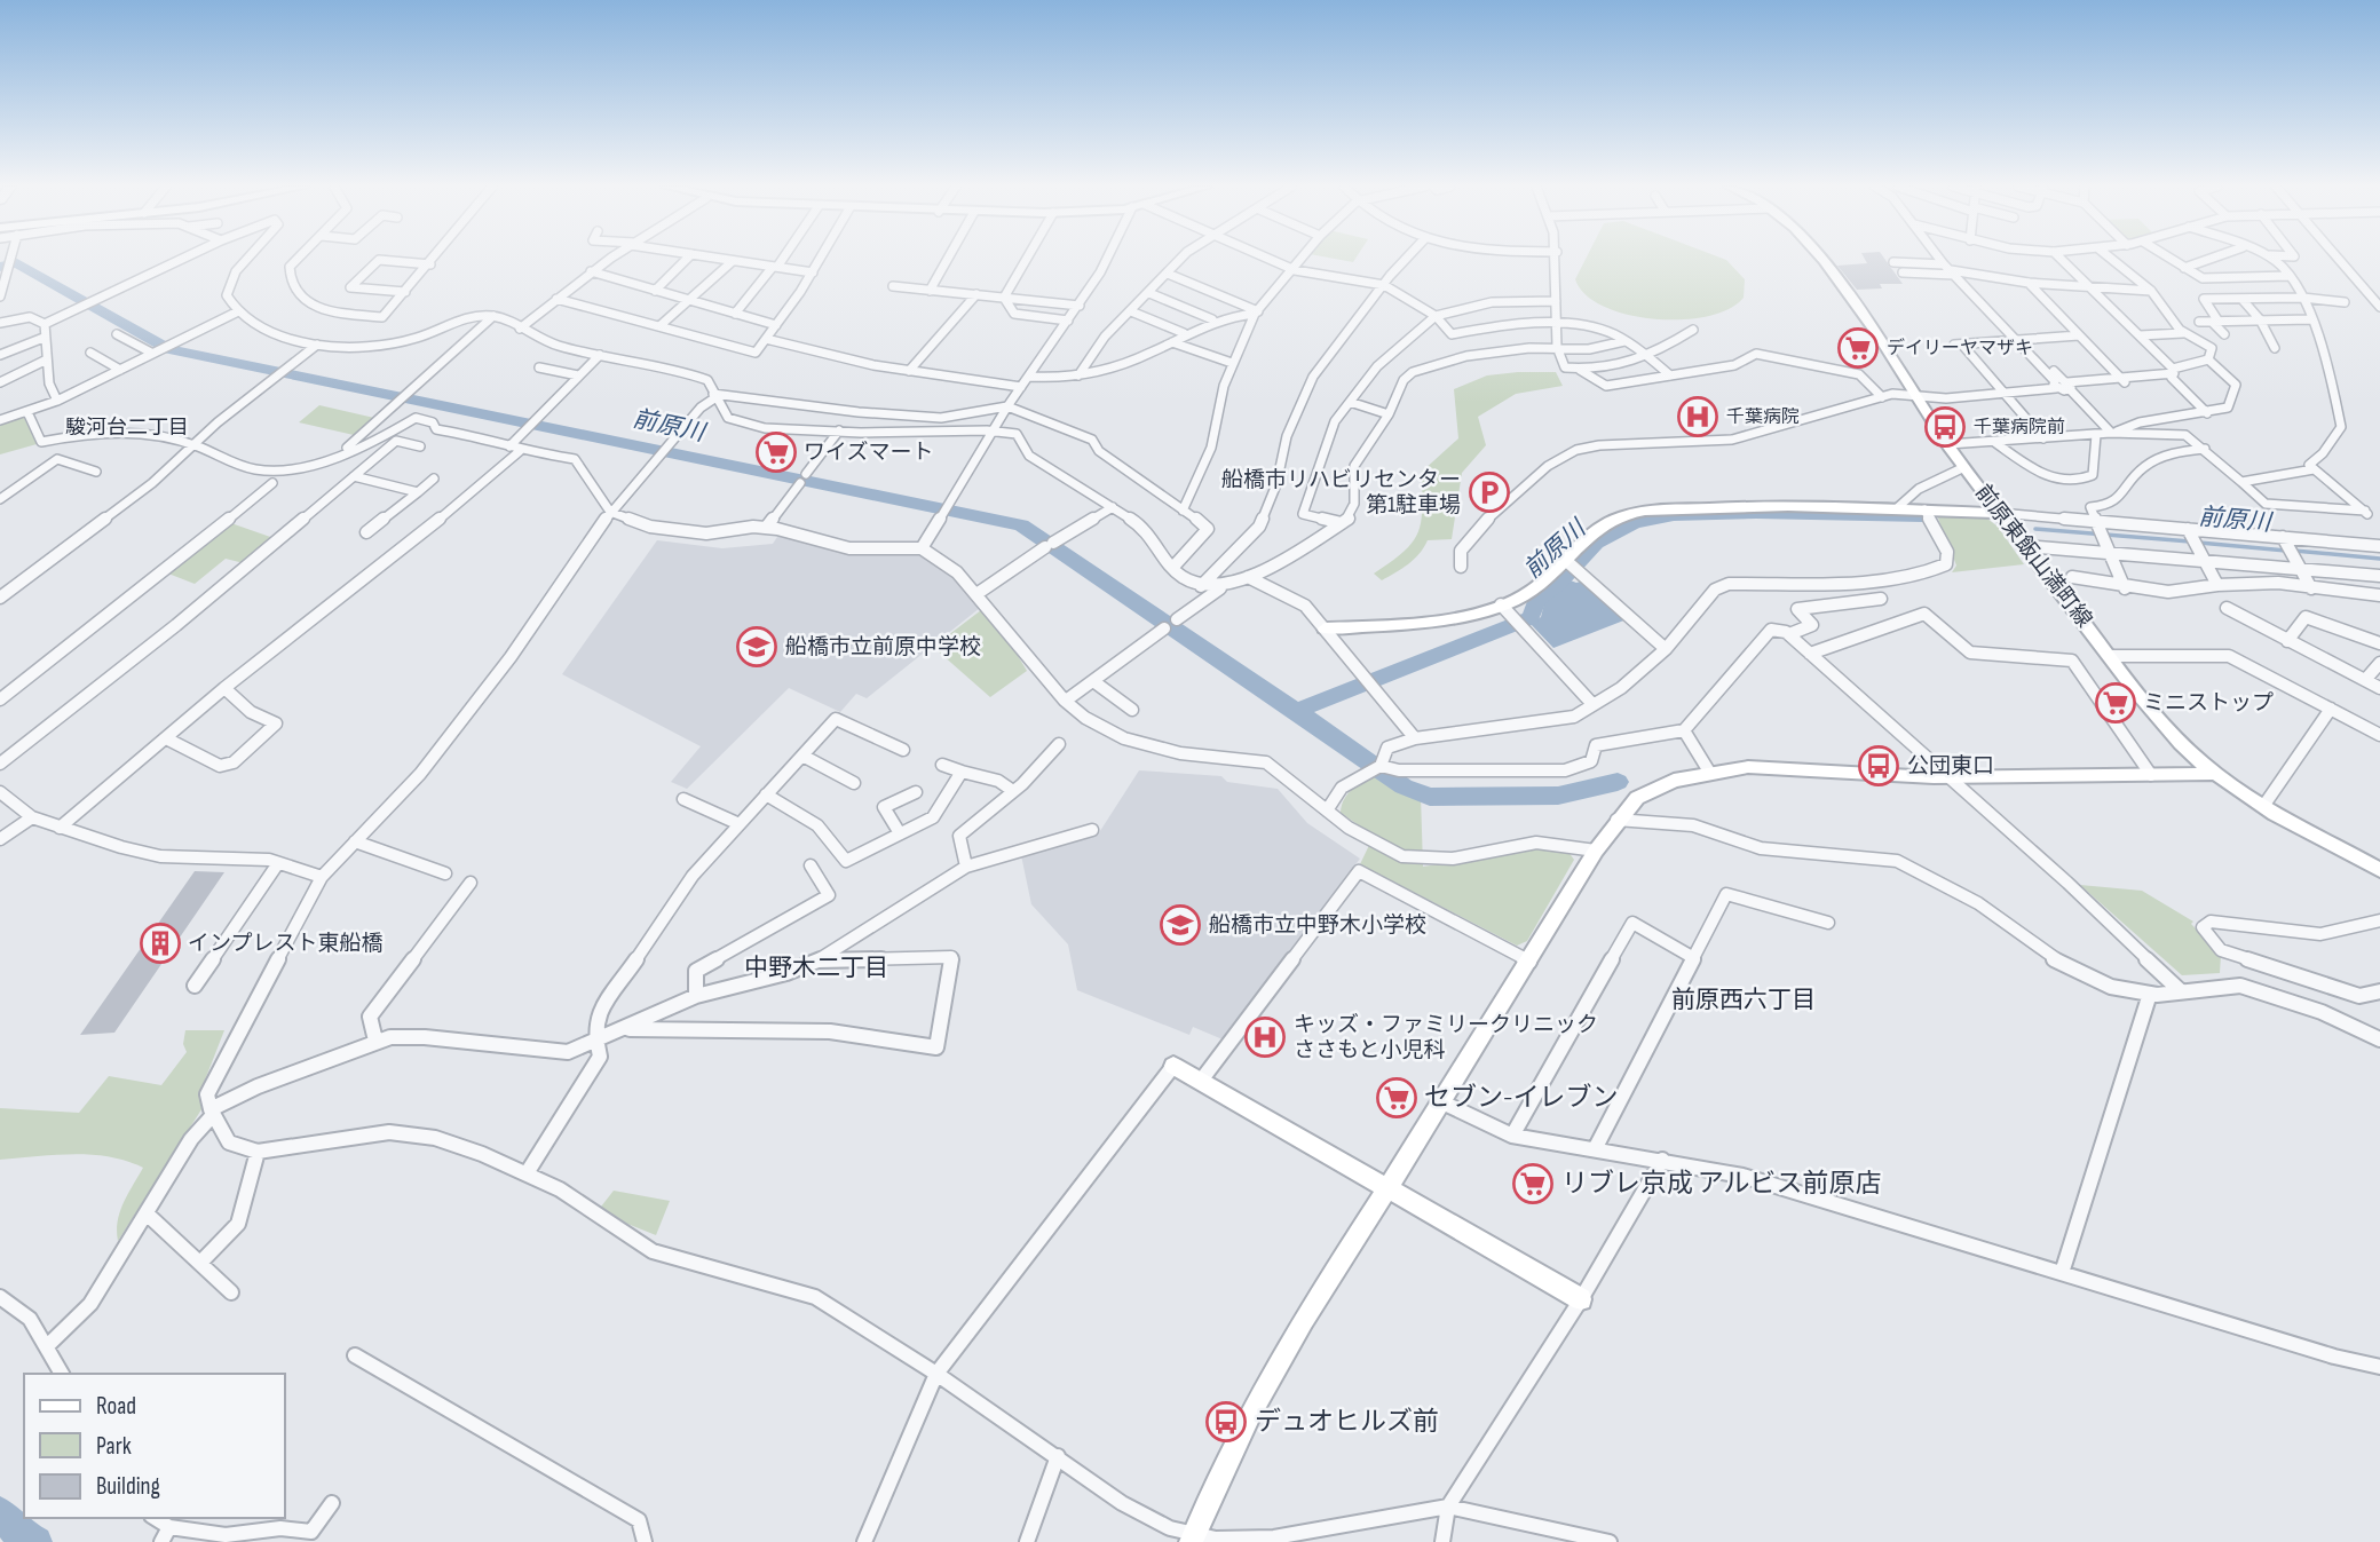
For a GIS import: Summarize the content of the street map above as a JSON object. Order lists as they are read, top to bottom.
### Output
{
  "streets": {
    "street": ["前原東飯山満町線"]
  },
  "districts": ["駿河台二丁目", "中野木二丁目", "前原西六丁目"],
  "water": ["前原川"],
  "places": {
    "supermarket": [
      "デイリーヤマザキ",
      "ワイズマート",
      "ミニストップ",
      "セブン-イレブン",
      "リブレ京成 アルビス前原店"
    ],
    "hospital": ["千葉病院", "キッズ・ファミリークリニック ささもと小児科"],
    "bus stop": ["千葉病院前", "公団東口", "デュオヒルズ前"],
    "parking": ["船橋市リハビリセンター 第1駐車場"],
    "school or university": ["船橋市立前原中学校", "船橋市立中野木小学校"],
    "building": ["インプレスト東船橋"]
  },
  "legend": ["Road", "Park", "Building"]
}
